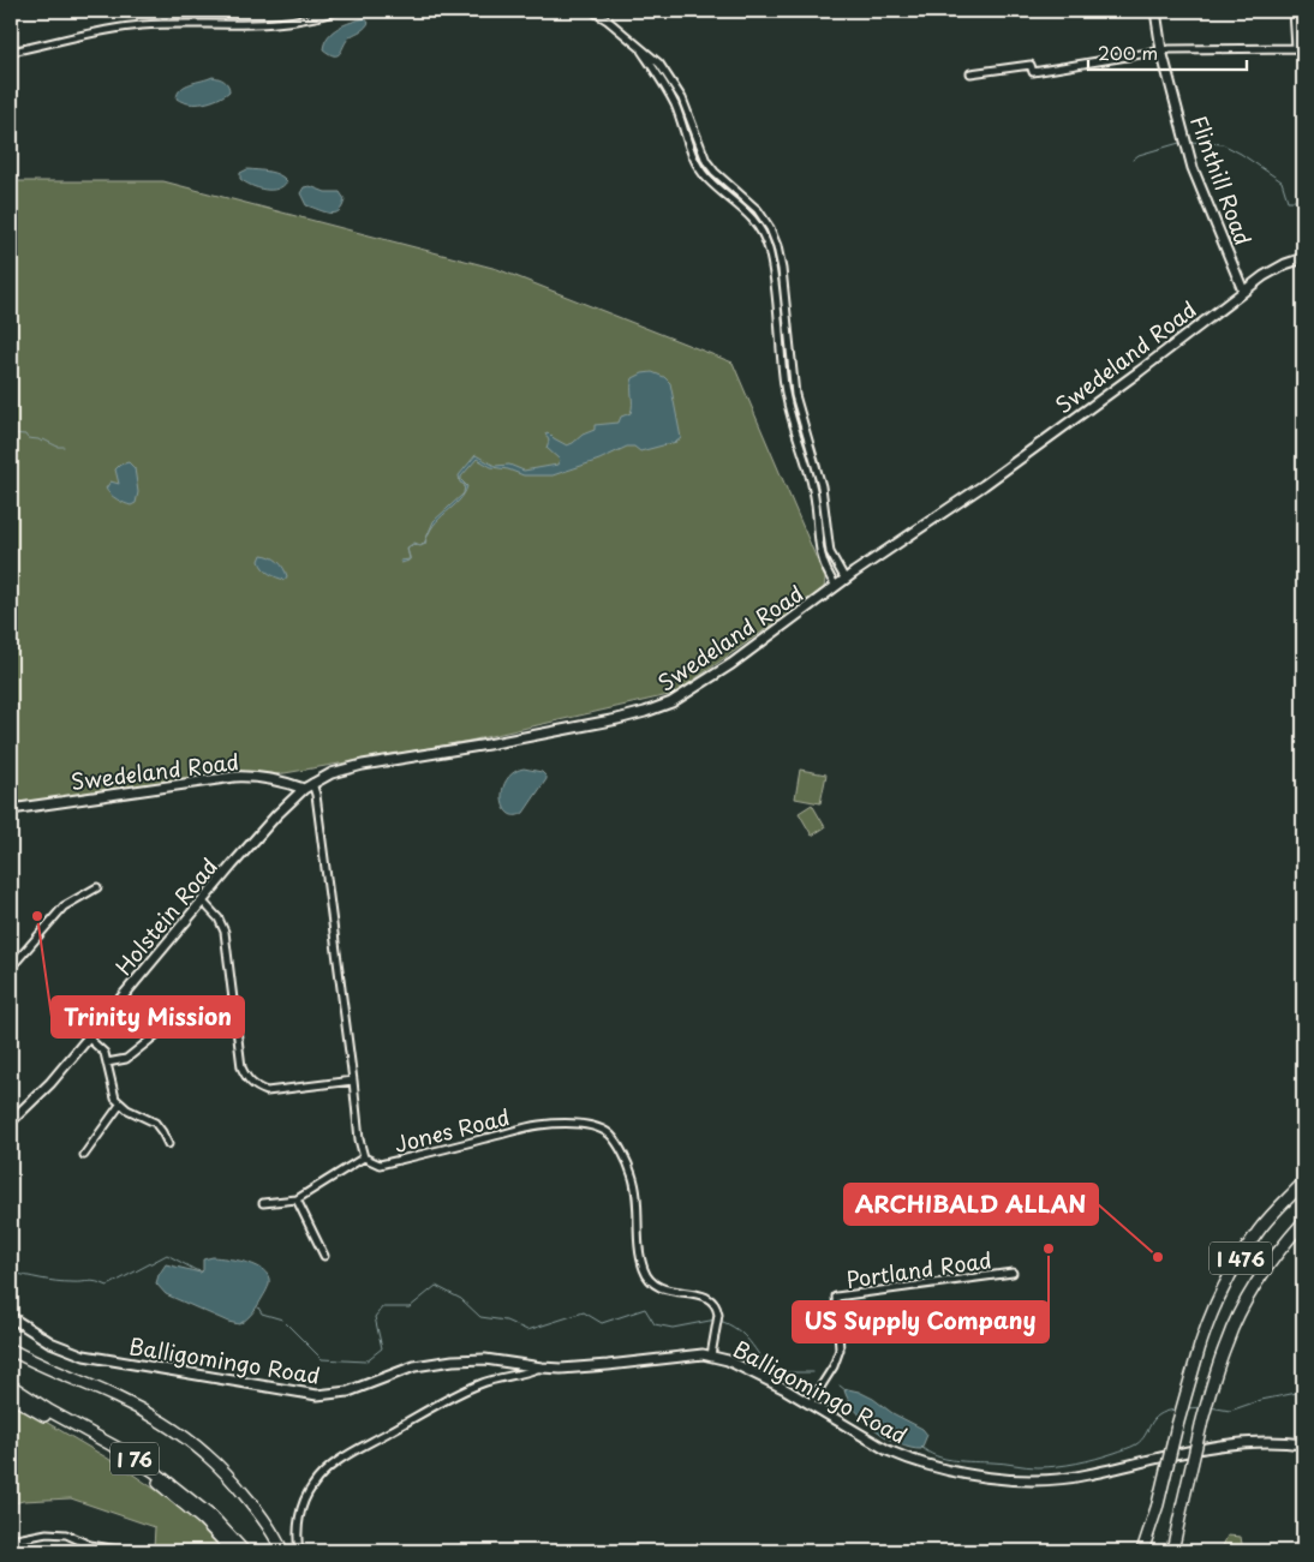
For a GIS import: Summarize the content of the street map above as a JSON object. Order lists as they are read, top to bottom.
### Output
{
  "streets": {
    "highway": ["I 476", "I 76"],
    "main road": [
      "Flinthill Road",
      "Swedeland Road",
      "Holstein Road",
      "Balligomingo Road"
    ],
    "street": ["Jones Road", "Portland Road"]
  },
  "crossings": [
    ["Flinthill Road", "Swedeland Road"],
    ["Swedeland Road", "Holstein Road"],
    ["Jones Road", "Balligomingo Road"],
    ["Portland Road", "Balligomingo Road"]
  ],
  "places": ["Trinity Mission", "US Supply Company", "ARCHIBALD ALLAN"],
  "scale_bar": "200 m"
}
